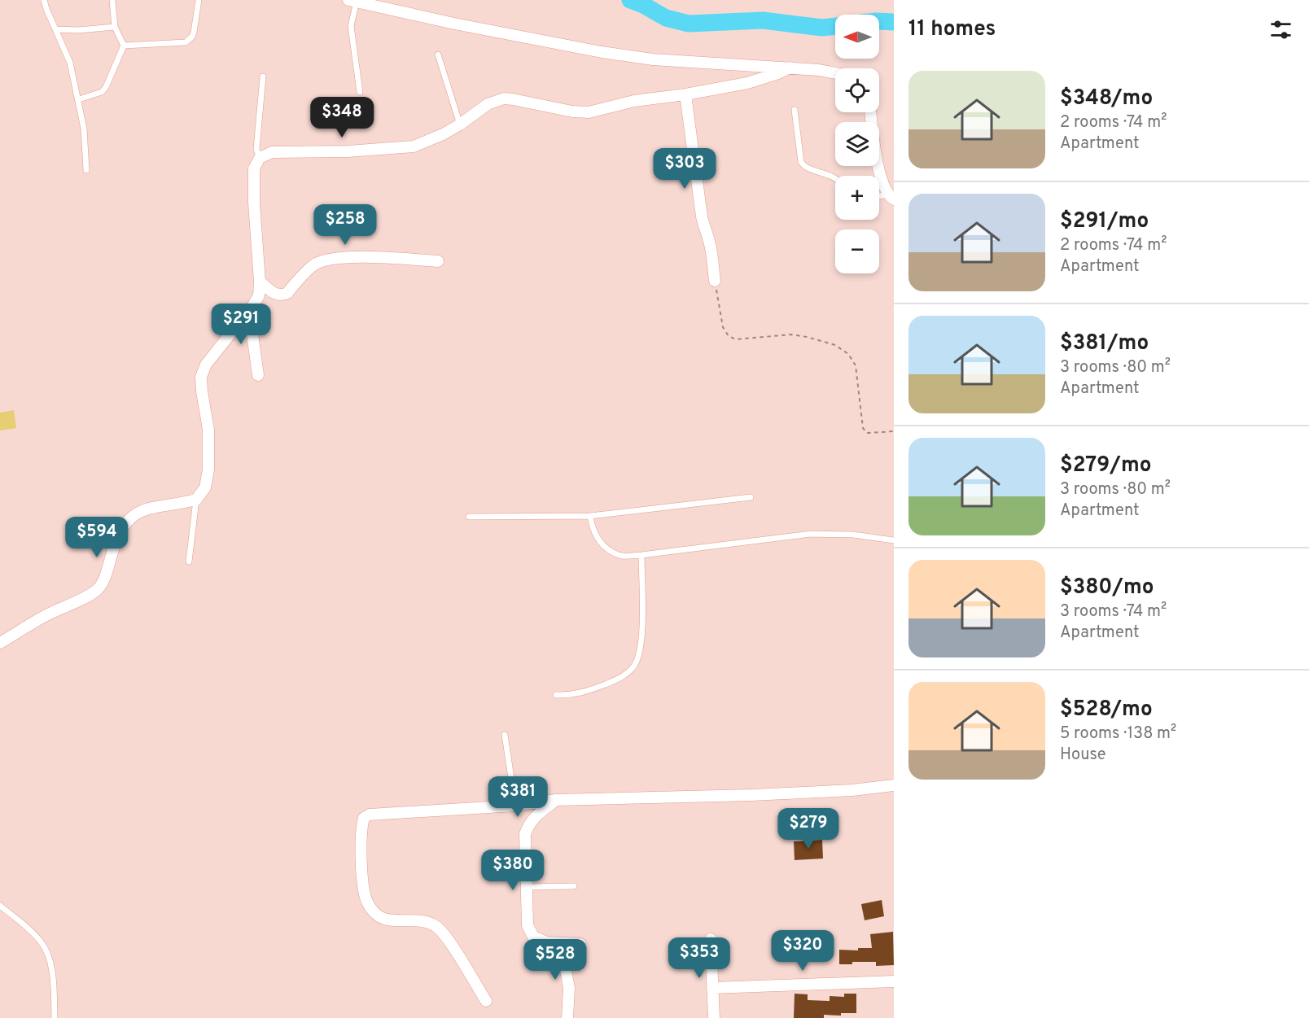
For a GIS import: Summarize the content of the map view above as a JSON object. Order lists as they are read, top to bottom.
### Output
{
  "north": "left",
  "page": {
    "heading": "11 homes",
    "map_buttons": ["+", "−"],
    "list": [
      {
        "name": "$348/mo",
        "note": "2 rooms · 74 m² · Apartment"
      },
      {
        "name": "$291/mo",
        "note": "2 rooms · 74 m² · Apartment"
      },
      {
        "name": "$381/mo",
        "note": "3 rooms · 80 m² · Apartment"
      },
      {
        "name": "$279/mo",
        "note": "3 rooms · 80 m² · Apartment"
      },
      {
        "name": "$380/mo",
        "note": "3 rooms · 74 m² · Apartment"
      },
      {
        "name": "$528/mo",
        "note": "5 rooms · 138 m² · House"
      }
    ],
    "price": [
      "$348",
      "$303",
      "$258",
      "$291",
      "$594",
      "$381",
      "$279",
      "$380",
      "$320",
      "$353",
      "$528"
    ]
  }
}
